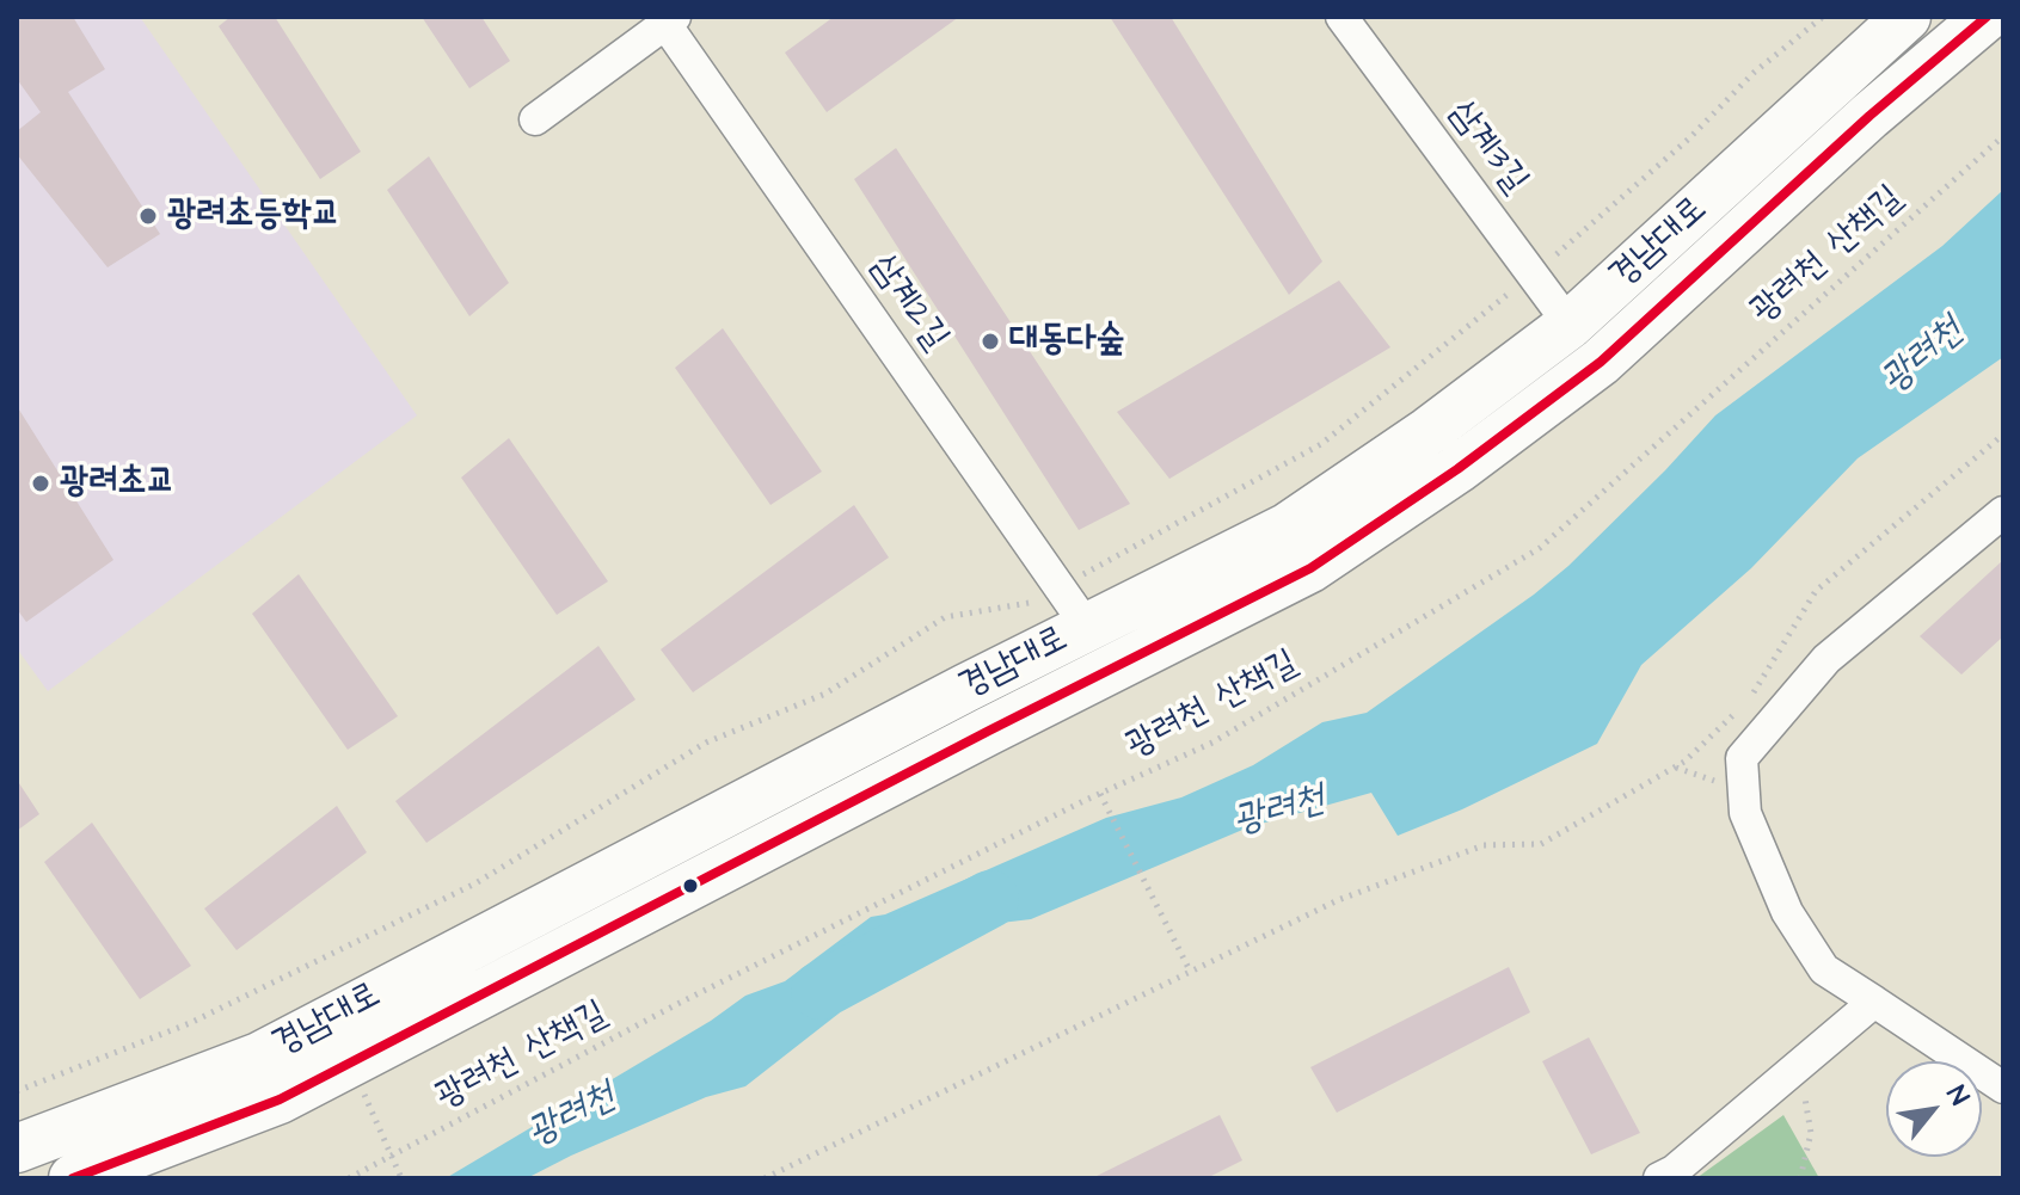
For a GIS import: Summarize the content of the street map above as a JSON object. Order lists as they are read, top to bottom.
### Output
{
  "streets": {
    "highway": ["경남대로"],
    "street": ["삼계3길", "삼계2길"],
    "path": ["광려천 산책길"]
  },
  "crossings": [
    ["삼계3길", "경남대로"],
    ["경남대로", "삼계2길"]
  ],
  "water": ["광려천"],
  "places": ["광려초등학교", "대동다숲", "광려초교"],
  "north": "top right"
}
